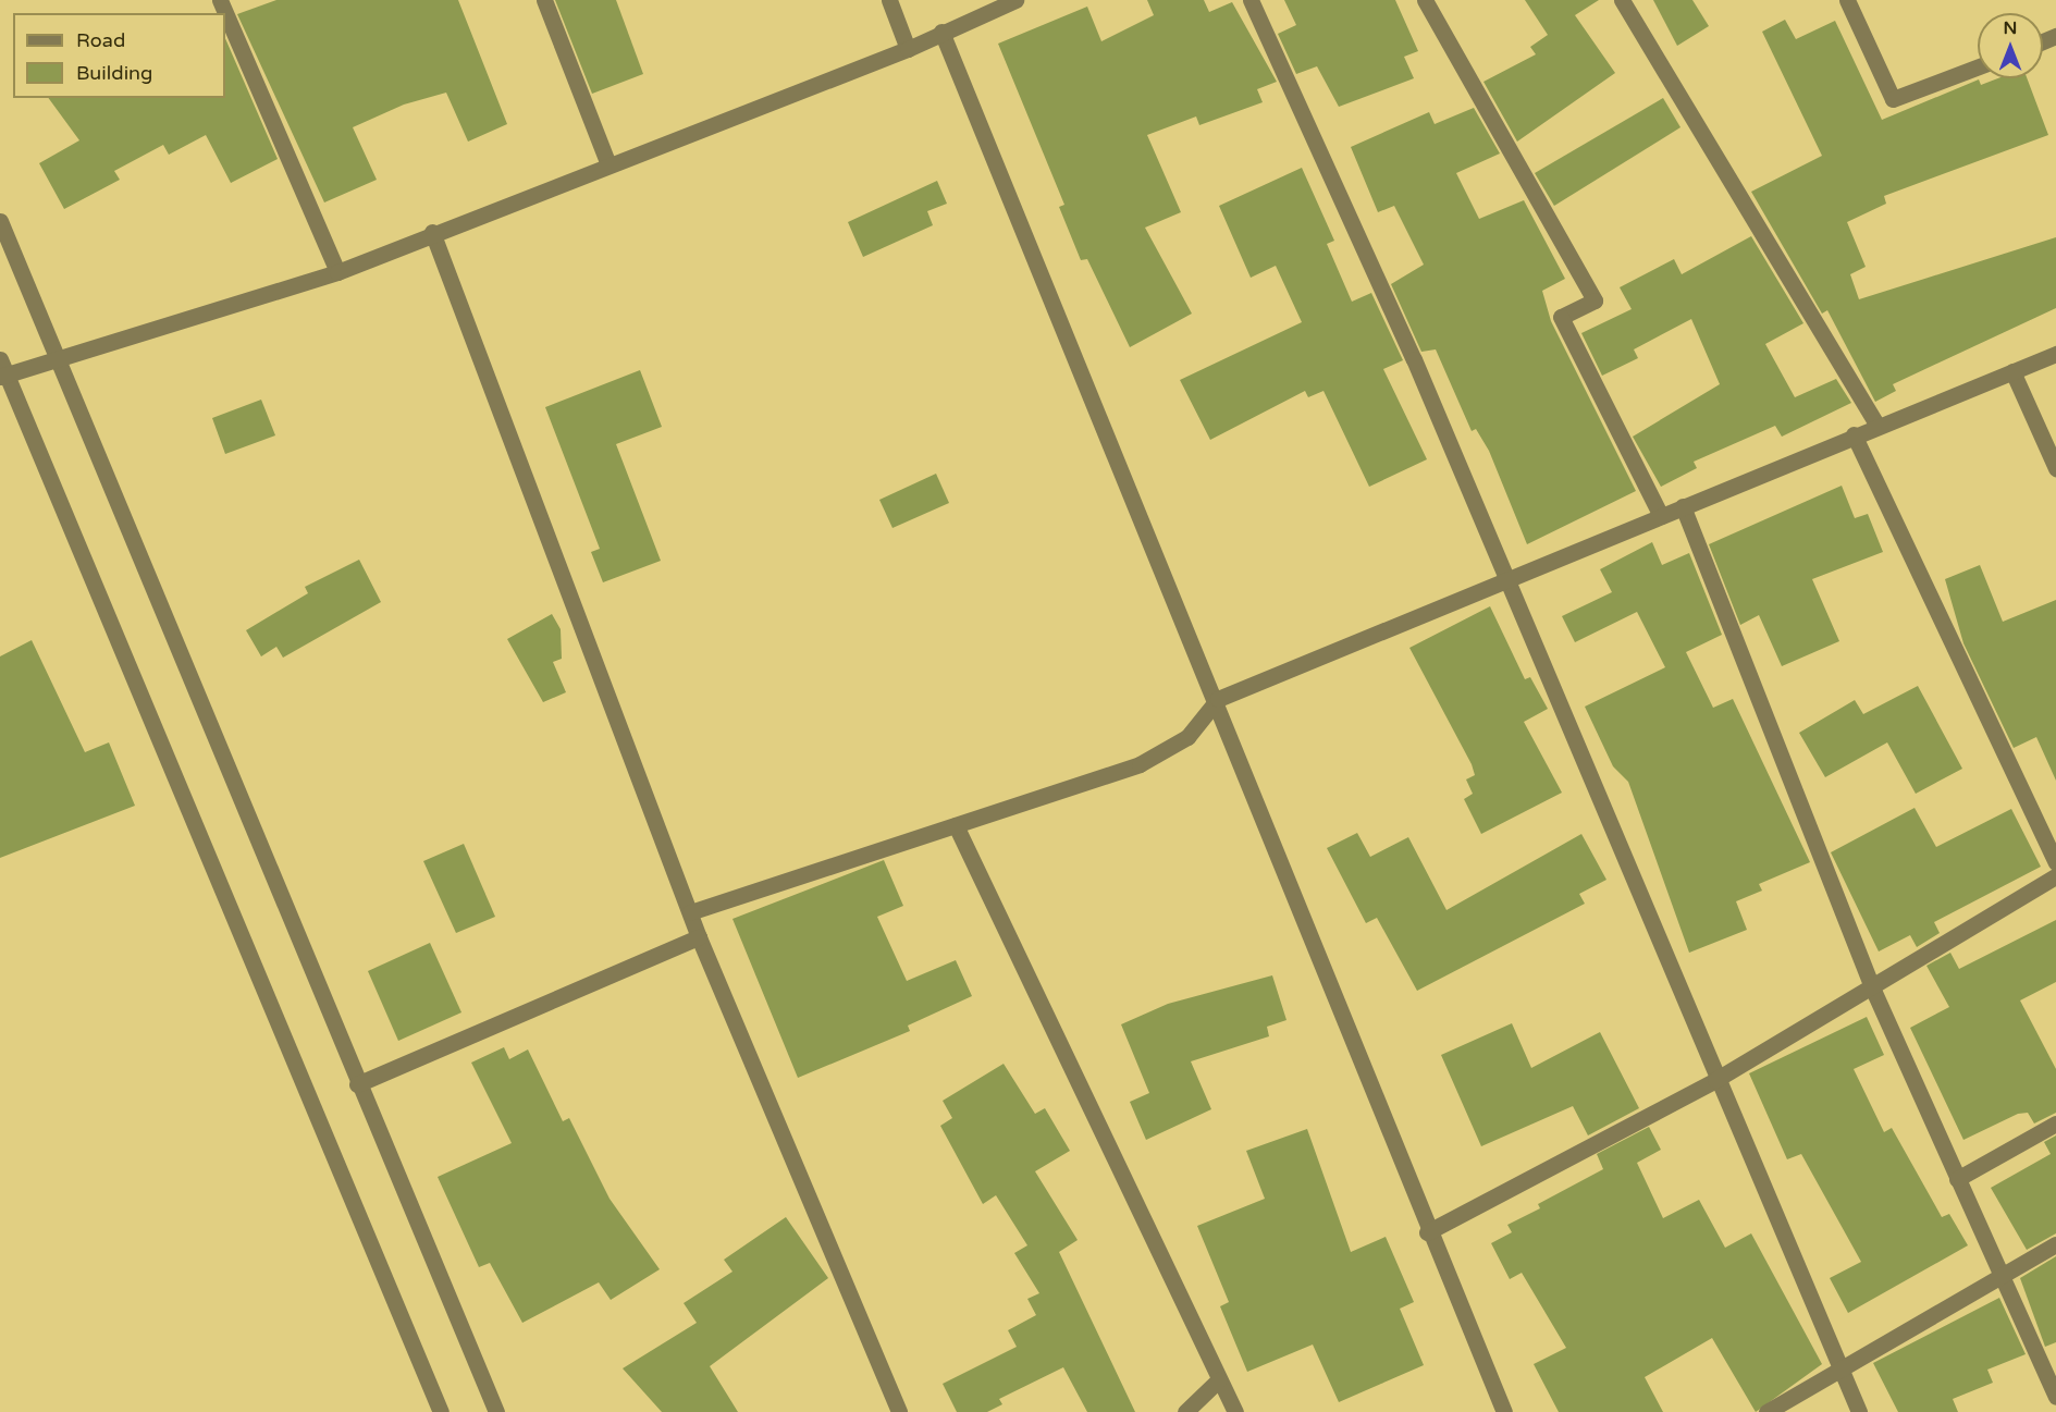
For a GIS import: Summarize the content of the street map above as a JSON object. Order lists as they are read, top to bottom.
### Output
{
  "legend": ["Road", "Building"],
  "north": "top"
}
